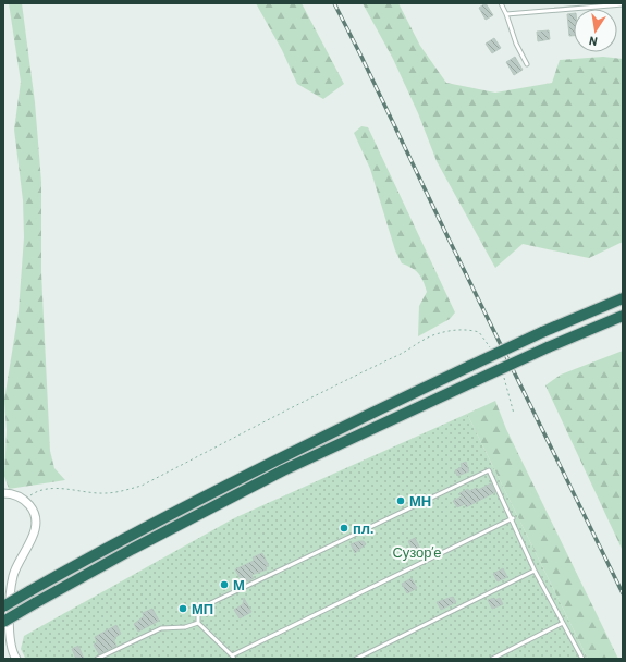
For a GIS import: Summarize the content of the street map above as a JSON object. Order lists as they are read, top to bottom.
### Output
{
  "parks": ["Сузорʼе"],
  "places": [
    "МН",
    "пл.",
    "М",
    "МП"
  ],
  "north": "bottom"
}
